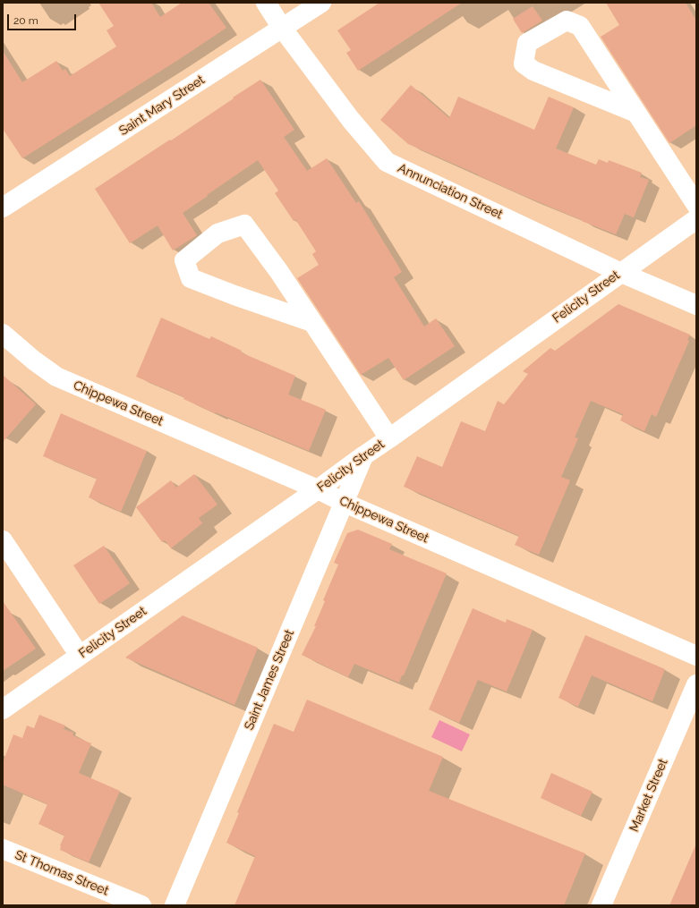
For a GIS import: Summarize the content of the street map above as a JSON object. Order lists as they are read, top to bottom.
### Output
{
  "streets": {
    "street": [
      "Saint Mary Street",
      "Annunciation Street",
      "Felicity Street",
      "Chippewa Street",
      "Saint James Street",
      "Market Street",
      "St Thomas Street"
    ]
  },
  "crossings": [
    ["Saint Mary Street", "Annunciation Street"],
    ["Annunciation Street", "Felicity Street"],
    ["Felicity Street", "Chippewa Street"],
    ["Felicity Street", "Saint James Street"],
    ["Chippewa Street", "Saint James Street"]
  ],
  "scale_bar": "20 m"
}
